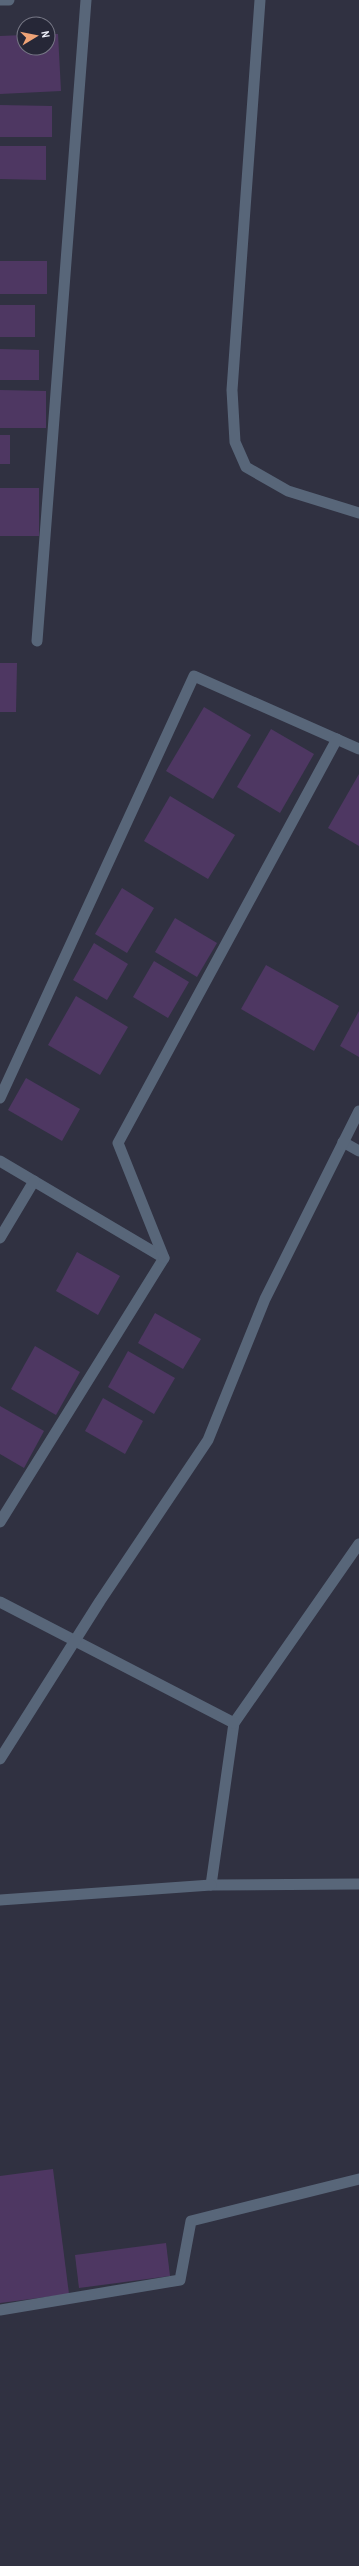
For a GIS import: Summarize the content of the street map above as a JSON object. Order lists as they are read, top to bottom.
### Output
{
  "north": "right"
}
